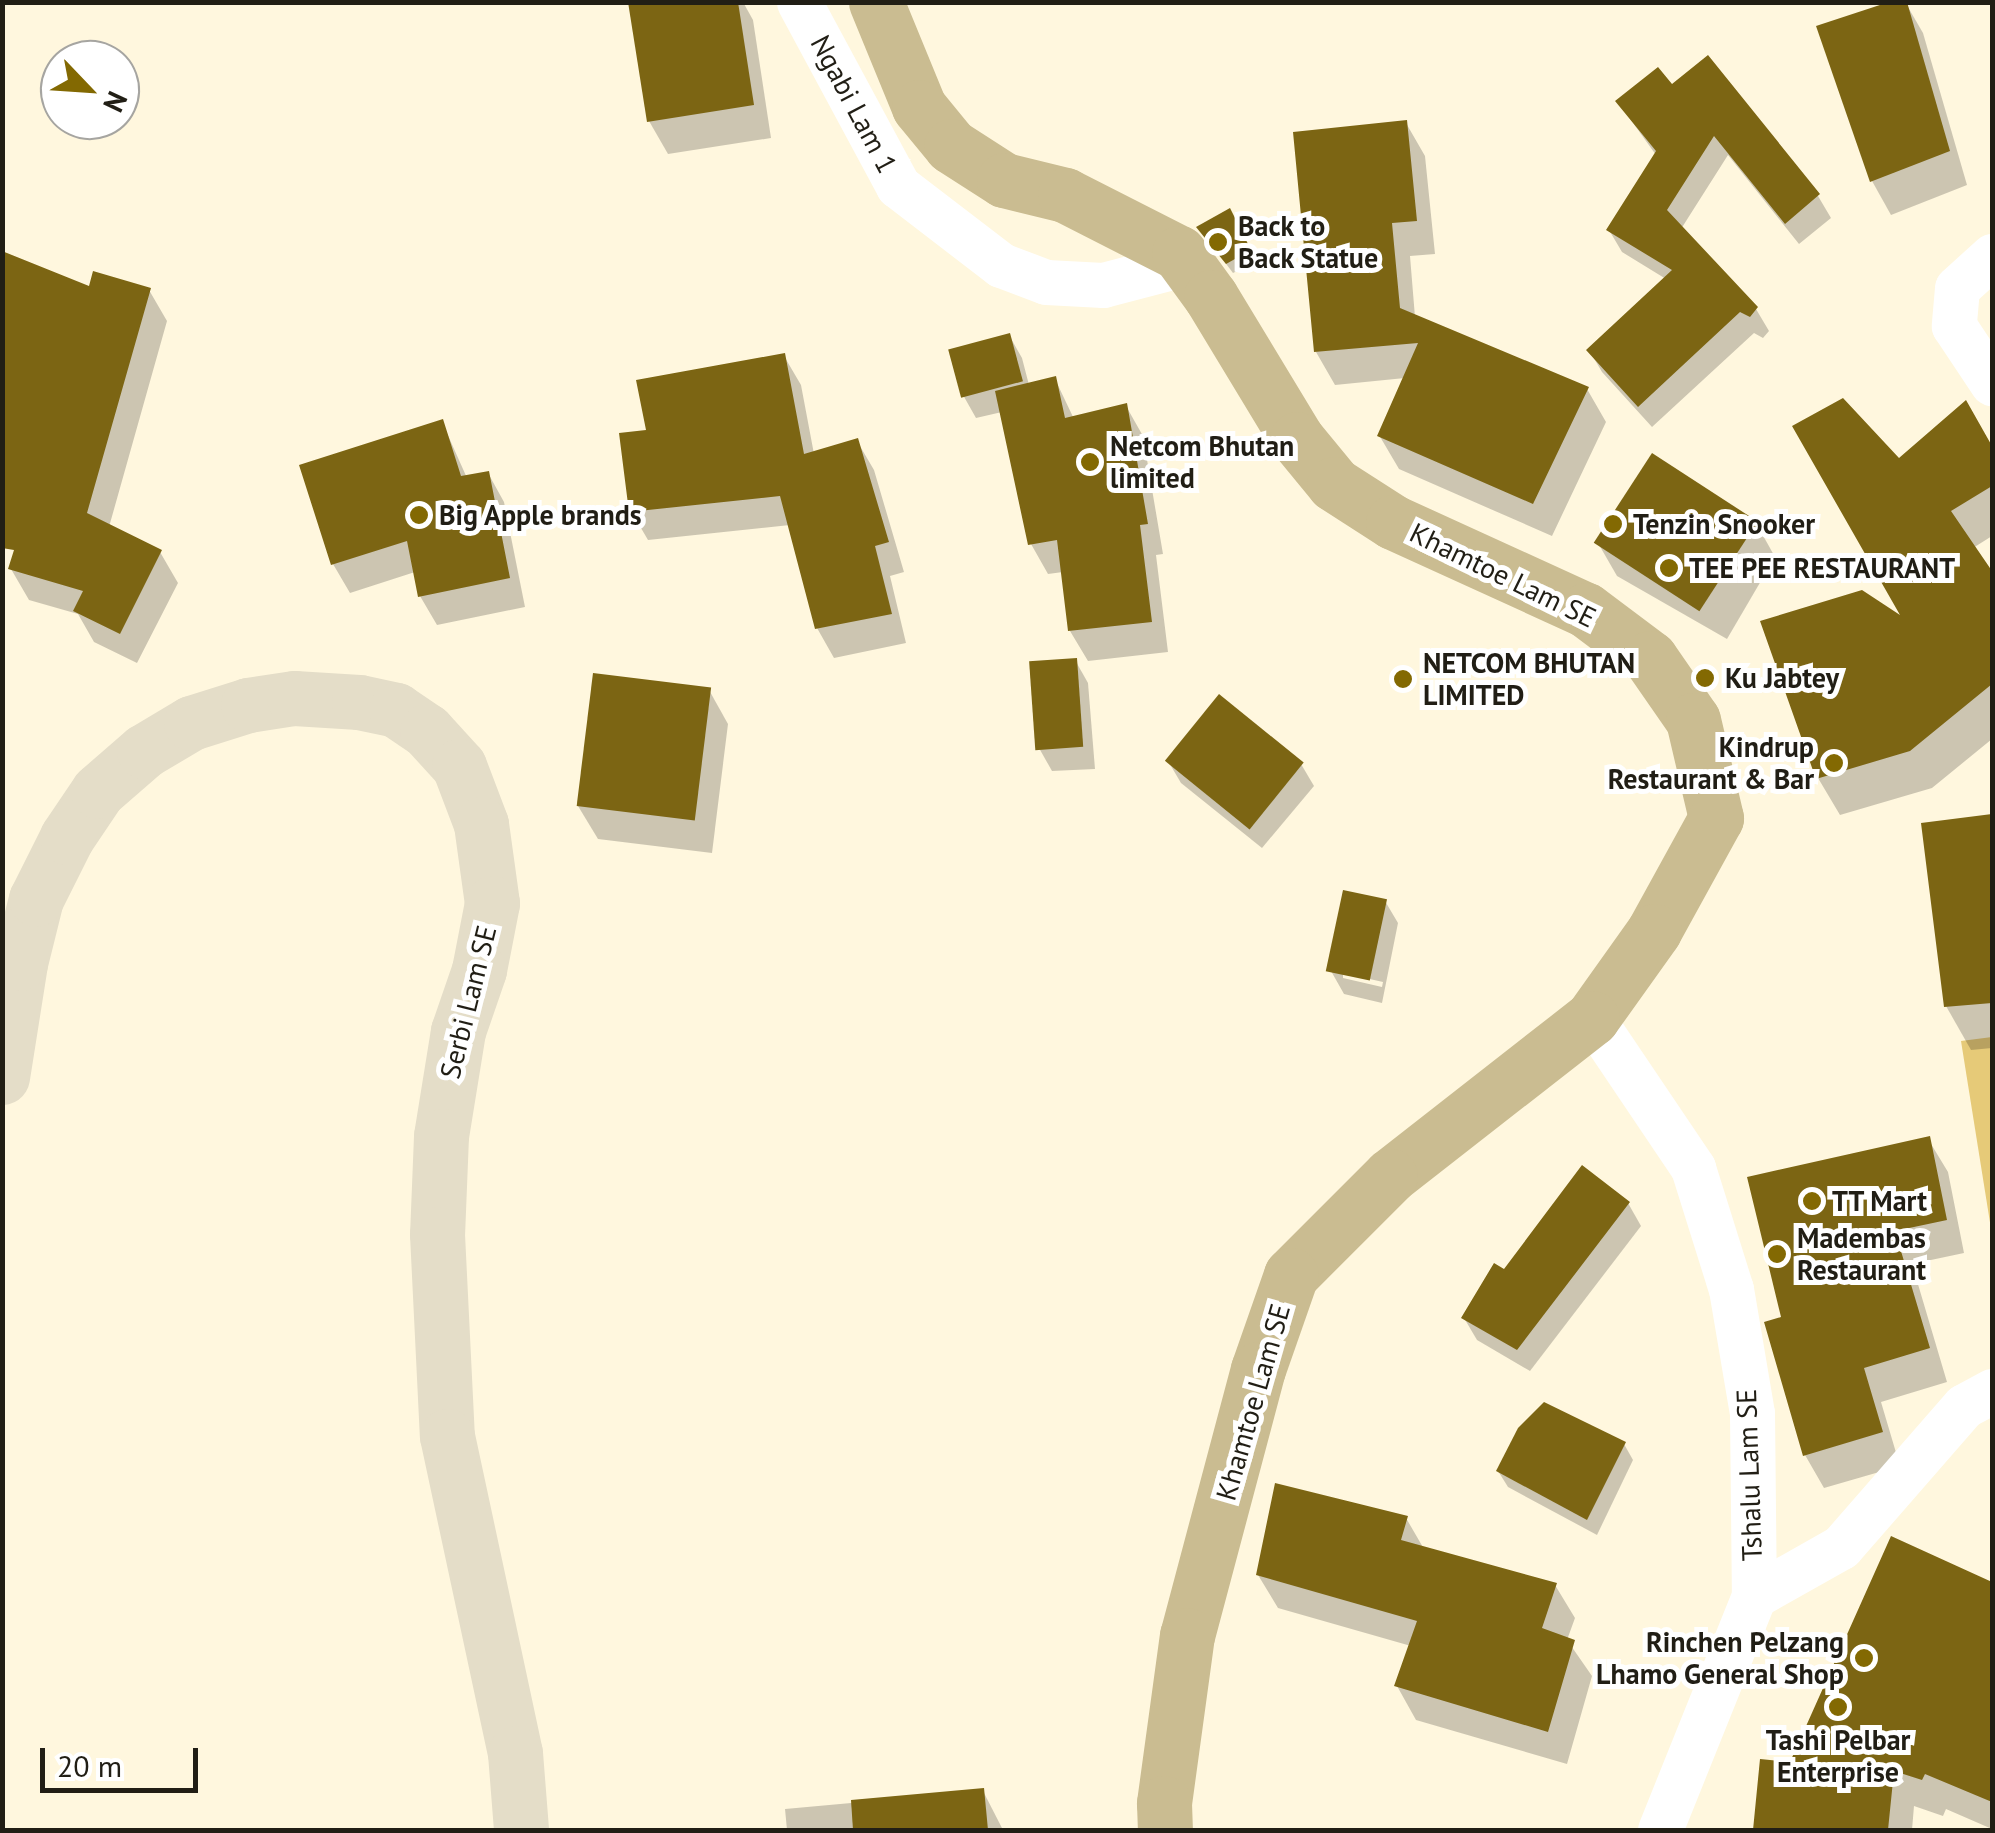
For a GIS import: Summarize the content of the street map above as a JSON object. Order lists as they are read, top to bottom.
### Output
{
  "streets": {
    "main road": ["Khamtoe Lam SE"],
    "street": ["Ngabi Lam 1", "Serbi Lam SE", "Tshalu Lam SE"]
  },
  "crossings": [
    ["Ngabi Lam 1", "Khamtoe Lam SE"],
    ["Khamtoe Lam SE", "Tshalu Lam SE"]
  ],
  "places": [
    "Back to Back Statue",
    "Netcom Bhutan limited",
    "Big Apple brands",
    "Tenzin Snooker",
    "TEE PEE RESTAURANT",
    "Ku Jabtey",
    "NETCOM BHUTAN LIMITED",
    "Kindrup Restaurant & Bar",
    "TT Mart",
    "Madembas Restaurant",
    "Rinchen Pelzang Lhamo General Shop",
    "Tashi Pelbar Enterprise"
  ],
  "scale_bar": "20 m",
  "north": "bottom right"
}
